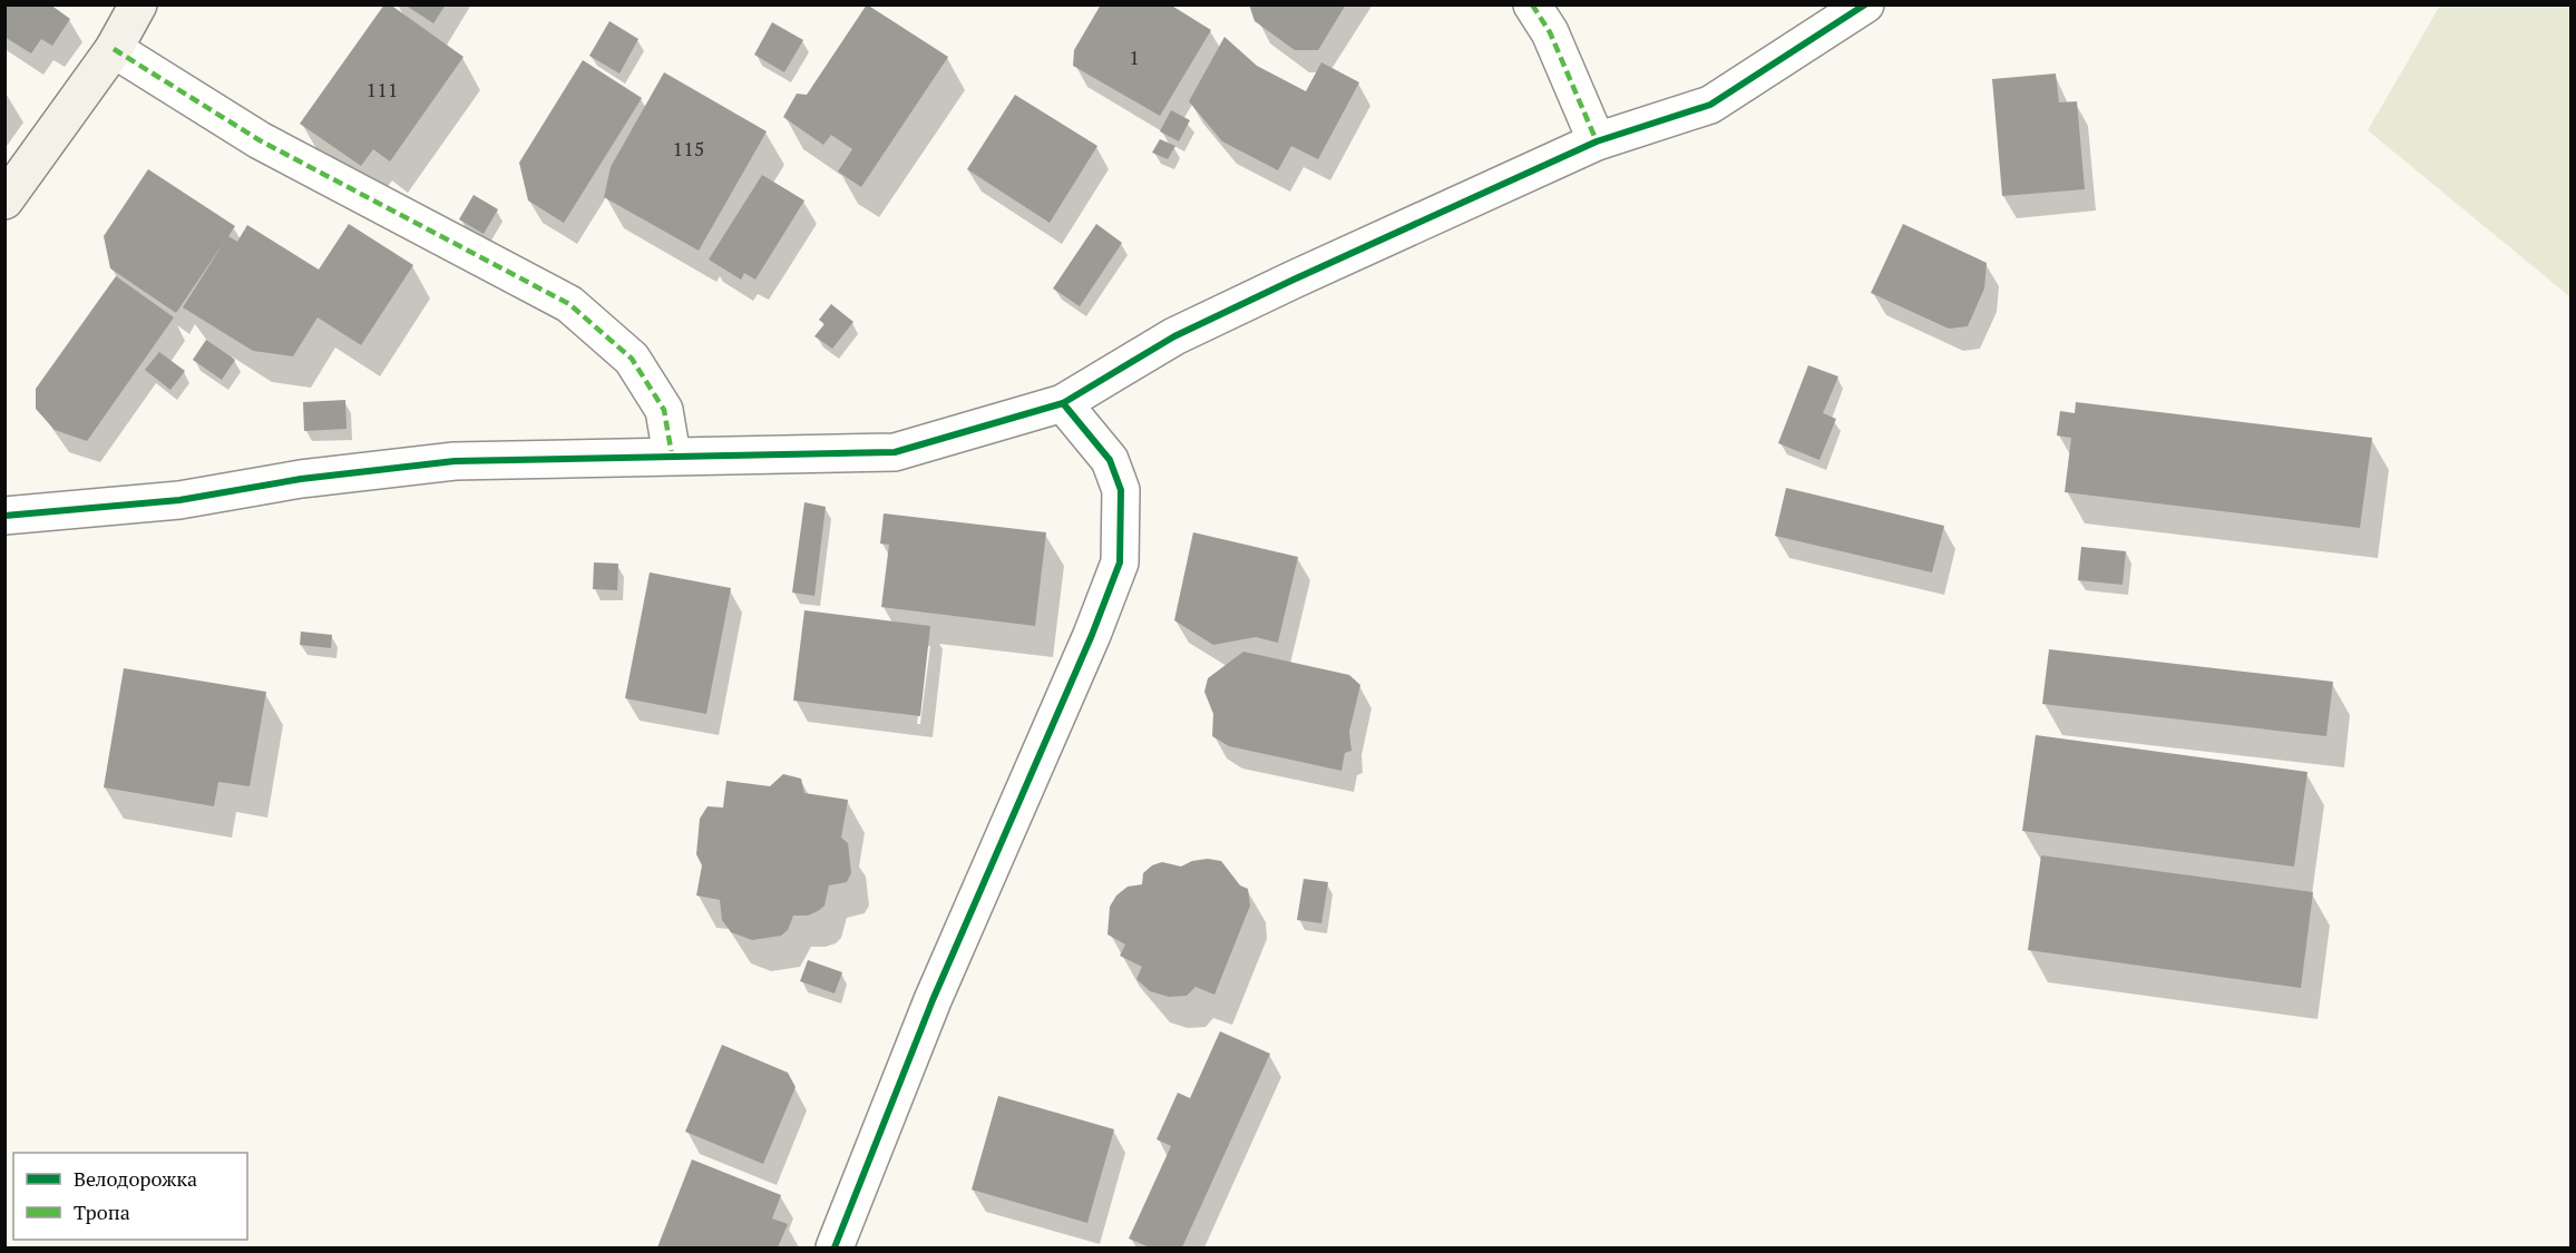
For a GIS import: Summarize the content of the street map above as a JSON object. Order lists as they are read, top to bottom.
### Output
{
  "house_numbers": ["1", "111", "115"],
  "legend": ["Велодорожка", "Тропа"]
}
